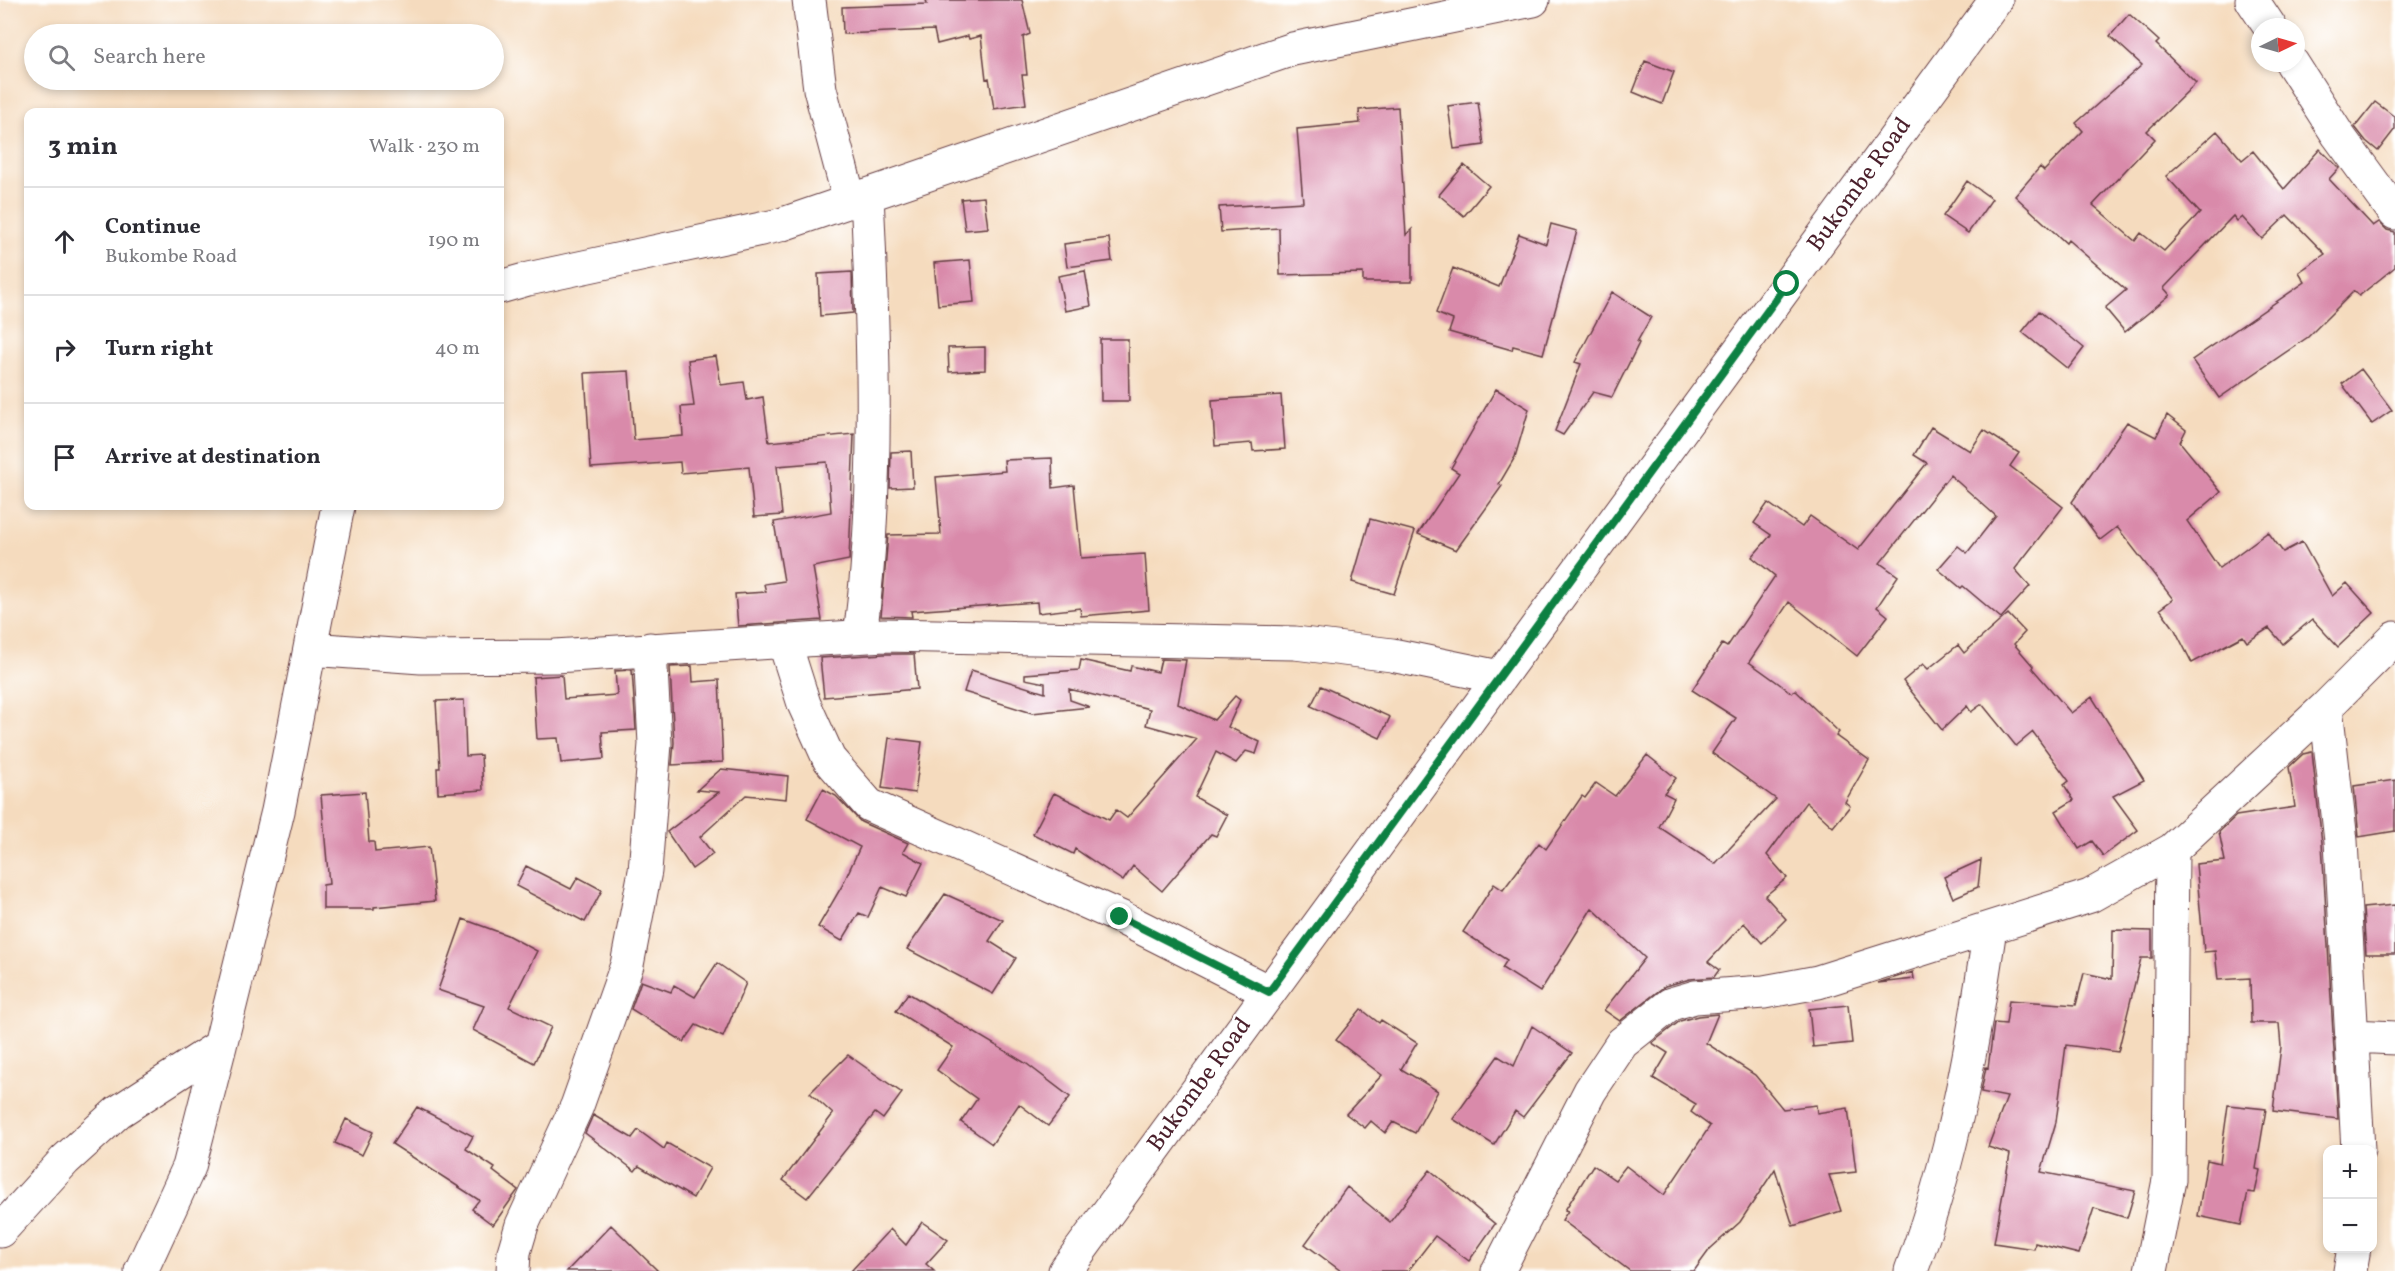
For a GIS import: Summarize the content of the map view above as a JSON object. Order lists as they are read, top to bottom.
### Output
{
  "streets": {
    "street": ["Bukombe Road"]
  },
  "north": "right",
  "page": {
    "search": "Search here",
    "heading": ["3 min", "Walk · 230 m"],
    "list": [
      ["Continue", "Bukombe Road", "190 m"],
      ["Turn right", "40 m"],
      "Arrive at destination"
    ],
    "map_buttons": ["+", "−"]
  }
}
